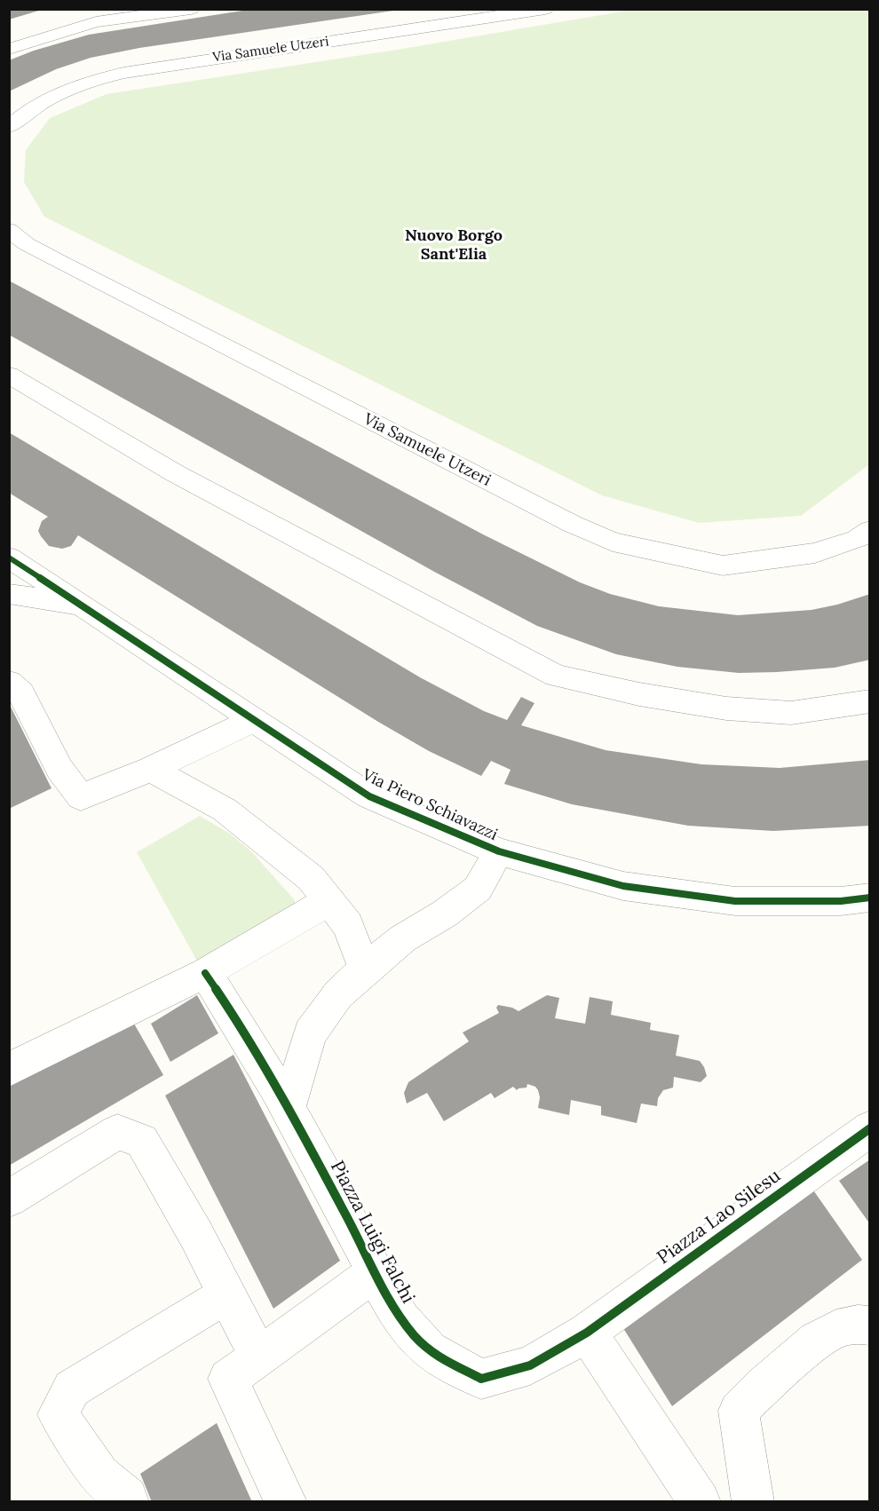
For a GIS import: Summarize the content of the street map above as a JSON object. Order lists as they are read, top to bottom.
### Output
{
  "streets": {
    "street": [
      "Via Samuele Utzeri",
      "Via Piero Schiavazzi",
      "Piazza Lao Silesu",
      "Piazza Luigi Falchi"
    ]
  },
  "crossings": [
    ["Piazza Lao Silesu", "Piazza Luigi Falchi"]
  ],
  "districts": ["Nuovo Borgo Sant'Elia"]
}
